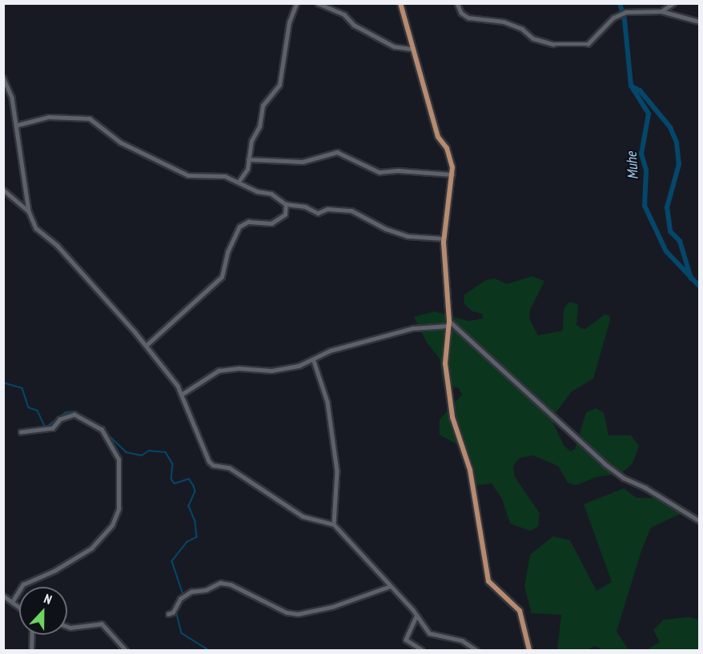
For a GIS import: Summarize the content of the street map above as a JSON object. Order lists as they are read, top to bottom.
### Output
{
  "water": ["Muhe"],
  "north": "top"
}
